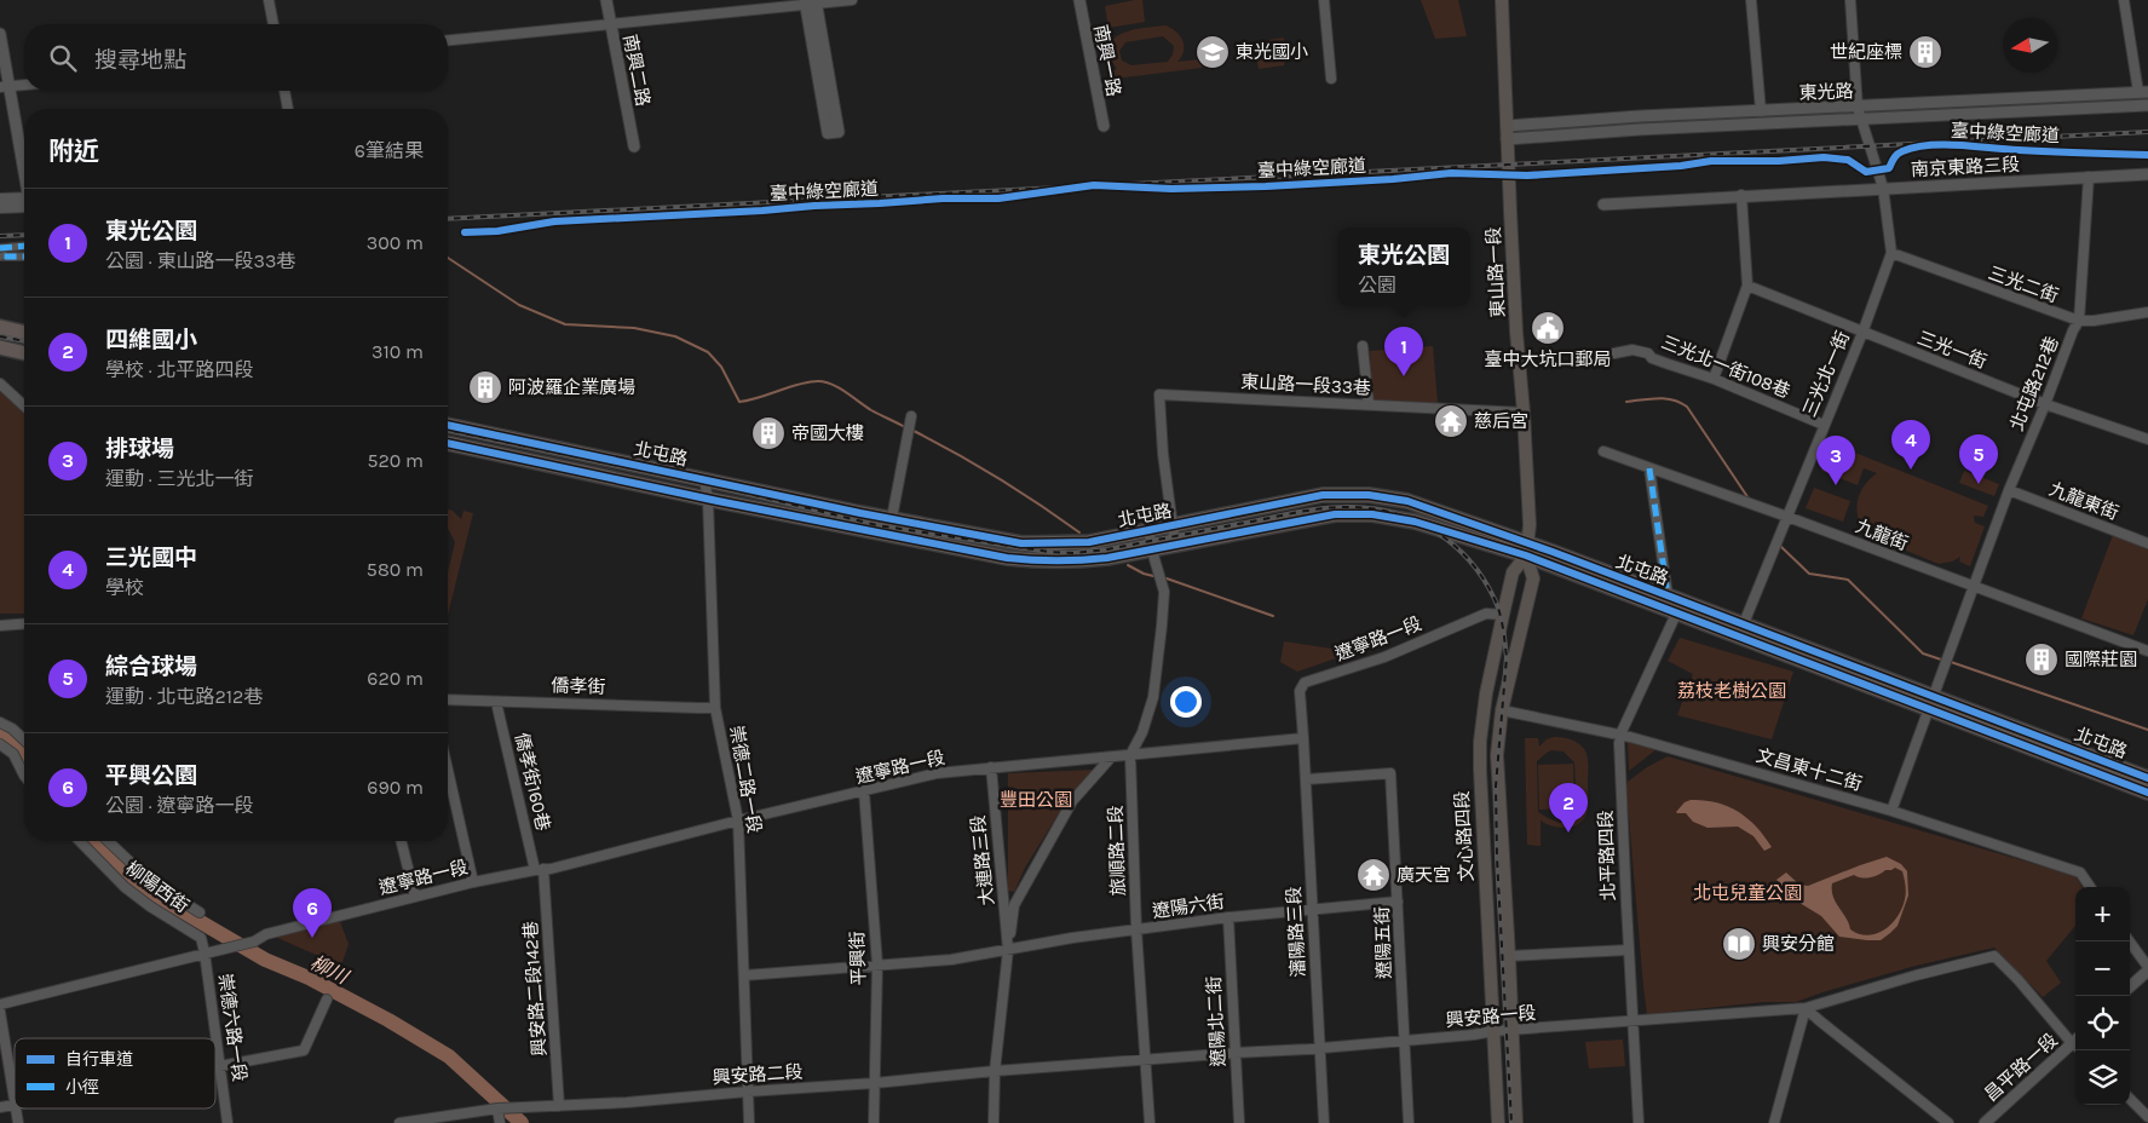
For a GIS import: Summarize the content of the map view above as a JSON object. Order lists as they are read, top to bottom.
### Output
{
  "streets": {
    "main road": ["東山路一段", "北屯路", "文心路四段"],
    "street": [
      "南興一路",
      "南興二路",
      "東光路",
      "南京東路三段",
      "三光二街",
      "三光一街",
      "三光北一街108巷",
      "三光北一街",
      "北屯路212巷",
      "東山路一段33巷",
      "九龍東街",
      "九龍街",
      "遼寧路一段",
      "僑孝街",
      "文昌東十二街",
      "崇德二路一段",
      "僑孝街160巷",
      "旅順路二段",
      "北平路四段",
      "大連路三段",
      "柳陽西街",
      "遼陽六街",
      "瀋陽路三段",
      "遼陽五街",
      "平興街",
      "興安路二段142巷",
      "興安路一段",
      "遼陽北二街",
      "崇德六路一段",
      "昌平路一段",
      "興安路二段"
    ],
    "cycle path": ["臺中綠空廊道"]
  },
  "crossings": [
    ["東光路", "東山路一段"],
    ["東光路", "三光北一街"],
    ["南京東路三段", "三光北一街"],
    ["南京東路三段", "北屯路212巷"],
    ["東山路一段", "東山路一段33巷"],
    ["東山路一段", "北屯路"],
    ["東山路一段", "文心路四段"],
    ["三光二街", "三光北一街"],
    ["三光二街", "北屯路212巷"],
    ["三光一街", "三光北一街"],
    ["三光一街", "北屯路212巷"],
    ["三光北一街108巷", "三光北一街"],
    ["三光北一街", "北屯路"],
    ["三光北一街", "九龍街"],
    ["北屯路212巷", "北屯路"],
    ["北屯路212巷", "九龍東街"],
    ["北屯路212巷", "九龍街"],
    ["北屯路212巷", "文昌東十二街"],
    ["東山路一段33巷", "北屯路"],
    ["北屯路", "崇德二路一段"],
    ["北屯路", "文心路四段"],
    ["北屯路", "旅順路二段"],
    ["北屯路", "北平路四段"],
    ["遼寧路一段", "崇德二路一段"],
    ["遼寧路一段", "僑孝街160巷"],
    ["遼寧路一段", "文心路四段"],
    ["遼寧路一段", "旅順路二段"],
    ["遼寧路一段", "大連路三段"],
    ["遼寧路一段", "瀋陽路三段"],
    ["遼寧路一段", "平興街"],
    ["遼寧路一段", "興安路二段142巷"],
    ["遼寧路一段", "崇德六路一段"],
    ["僑孝街", "崇德二路一段"],
    ["僑孝街", "僑孝街160巷"],
    ["文昌東十二街", "文心路四段"],
    ["文昌東十二街", "北平路四段"],
    ["崇德二路一段", "遼陽六街"],
    ["崇德二路一段", "興安路二段"],
    ["僑孝街160巷", "興安路二段142巷"],
    ["文心路四段", "興安路一段"],
    ["旅順路二段", "遼陽六街"],
    ["旅順路二段", "興安路一段"],
    ["北平路四段", "興安路一段"],
    ["大連路三段", "遼陽六街"],
    ["大連路三段", "興安路一段"],
    ["大連路三段", "興安路二段"],
    ["柳陽西街", "崇德六路一段"],
    ["遼陽六街", "瀋陽路三段"],
    ["遼陽六街", "遼陽五街"],
    ["遼陽六街", "平興街"],
    ["遼陽六街", "遼陽北二街"],
    ["瀋陽路三段", "遼陽五街"],
    ["瀋陽路三段", "興安路一段"],
    ["遼陽五街", "興安路一段"],
    ["平興街", "興安路二段"],
    ["興安路二段142巷", "興安路二段"],
    ["興安路一段", "遼陽北二街"],
    ["興安路一段", "興安路二段"]
  ],
  "water": ["柳川"],
  "parks": ["荔枝老樹公園", "豐田公園", "北屯兒童公園"],
  "places": {
    "school or university": ["東光國小"],
    "building": [
      "世紀座標",
      "阿波羅企業廣場",
      "帝國大樓",
      "國際莊園"
    ],
    "public building": ["臺中大坑口郵局"],
    "temple": ["慈后宮", "廣天宮"],
    "library": ["興安分館"]
  },
  "legend": ["自行車道", "小徑"],
  "north": "left",
  "page": {
    "search": "搜尋地點",
    "heading": ["附近", "6筆結果"],
    "list": [
      {
        "mark": "1",
        "name": "東光公園",
        "note": "公園 · 東山路一段33巷",
        "value": "300 m"
      },
      {
        "mark": "2",
        "name": "四維國小",
        "note": "學校 · 北平路四段",
        "value": "310 m"
      },
      {
        "mark": "3",
        "name": "排球場",
        "note": "運動 · 三光北一街",
        "value": "520 m"
      },
      {
        "mark": "4",
        "name": "三光國中",
        "note": "學校",
        "value": "580 m"
      },
      {
        "mark": "5",
        "name": "綜合球場",
        "note": "運動 · 北屯路212巷",
        "value": "620 m"
      },
      {
        "mark": "6",
        "name": "平興公園",
        "note": "公園 · 遼寧路一段",
        "value": "690 m"
      }
    ],
    "popup": ["東光公園", "公園"],
    "pins": [
      "1",
      "4",
      "5",
      "3",
      "2",
      "6"
    ],
    "map_buttons": ["+", "−"]
  }
}
